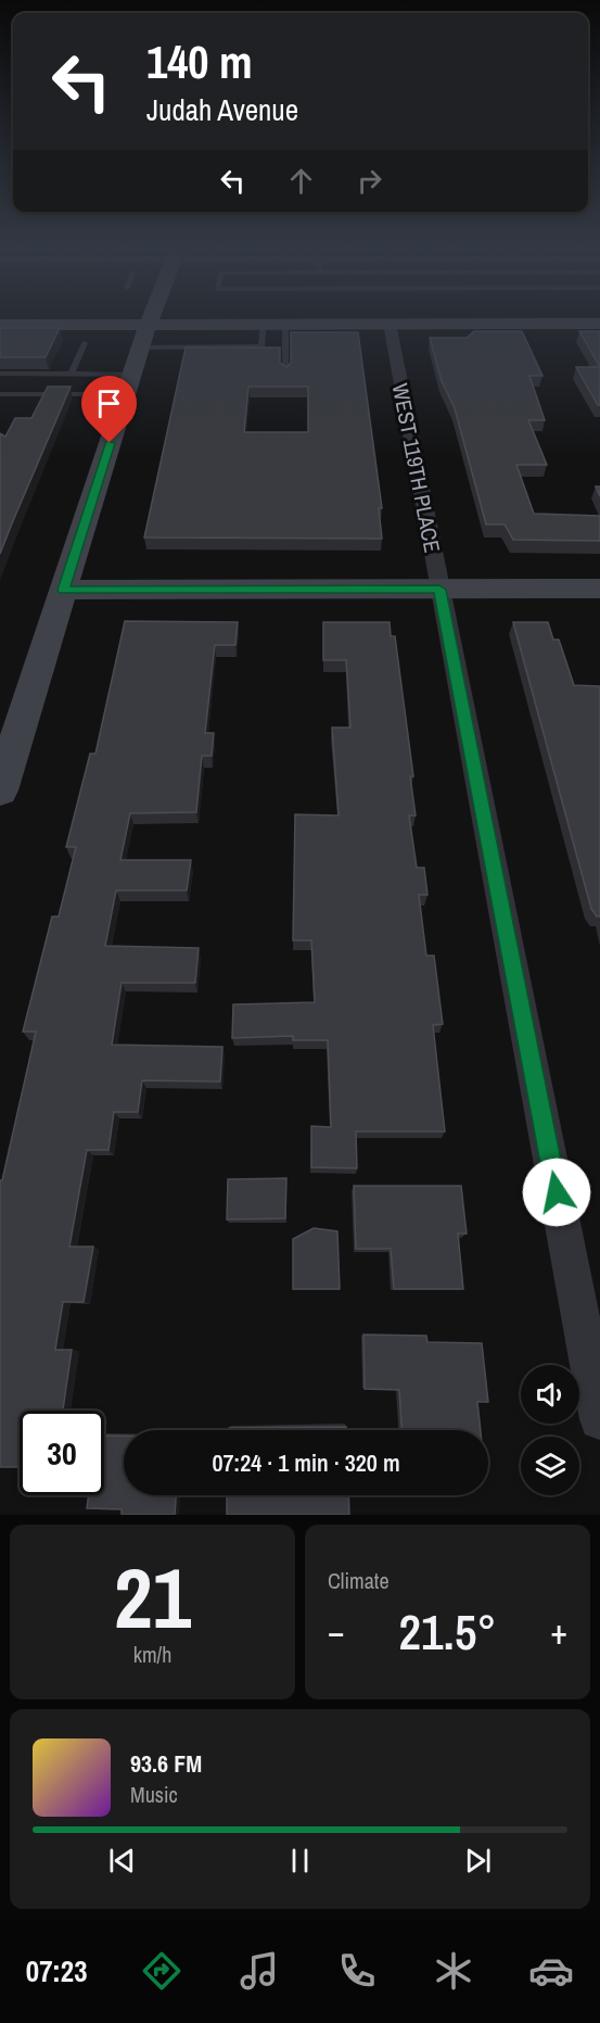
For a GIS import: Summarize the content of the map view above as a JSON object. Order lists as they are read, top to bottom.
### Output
{
  "streets": {
    "street": ["WEST 119TH PLACE"]
  },
  "page": {
    "turn": ["140 m", "Judah Avenue"],
    "limit": "30",
    "trip": "07:24 · 1 min · 320 m",
    "tile": [
      ["21", "km/h"],
      "Climate"
    ],
    "heat": ["−", "21.5°", "+"],
    "song": ["93.6 FM", "Music"],
    "tabs": "07:23"
  }
}
